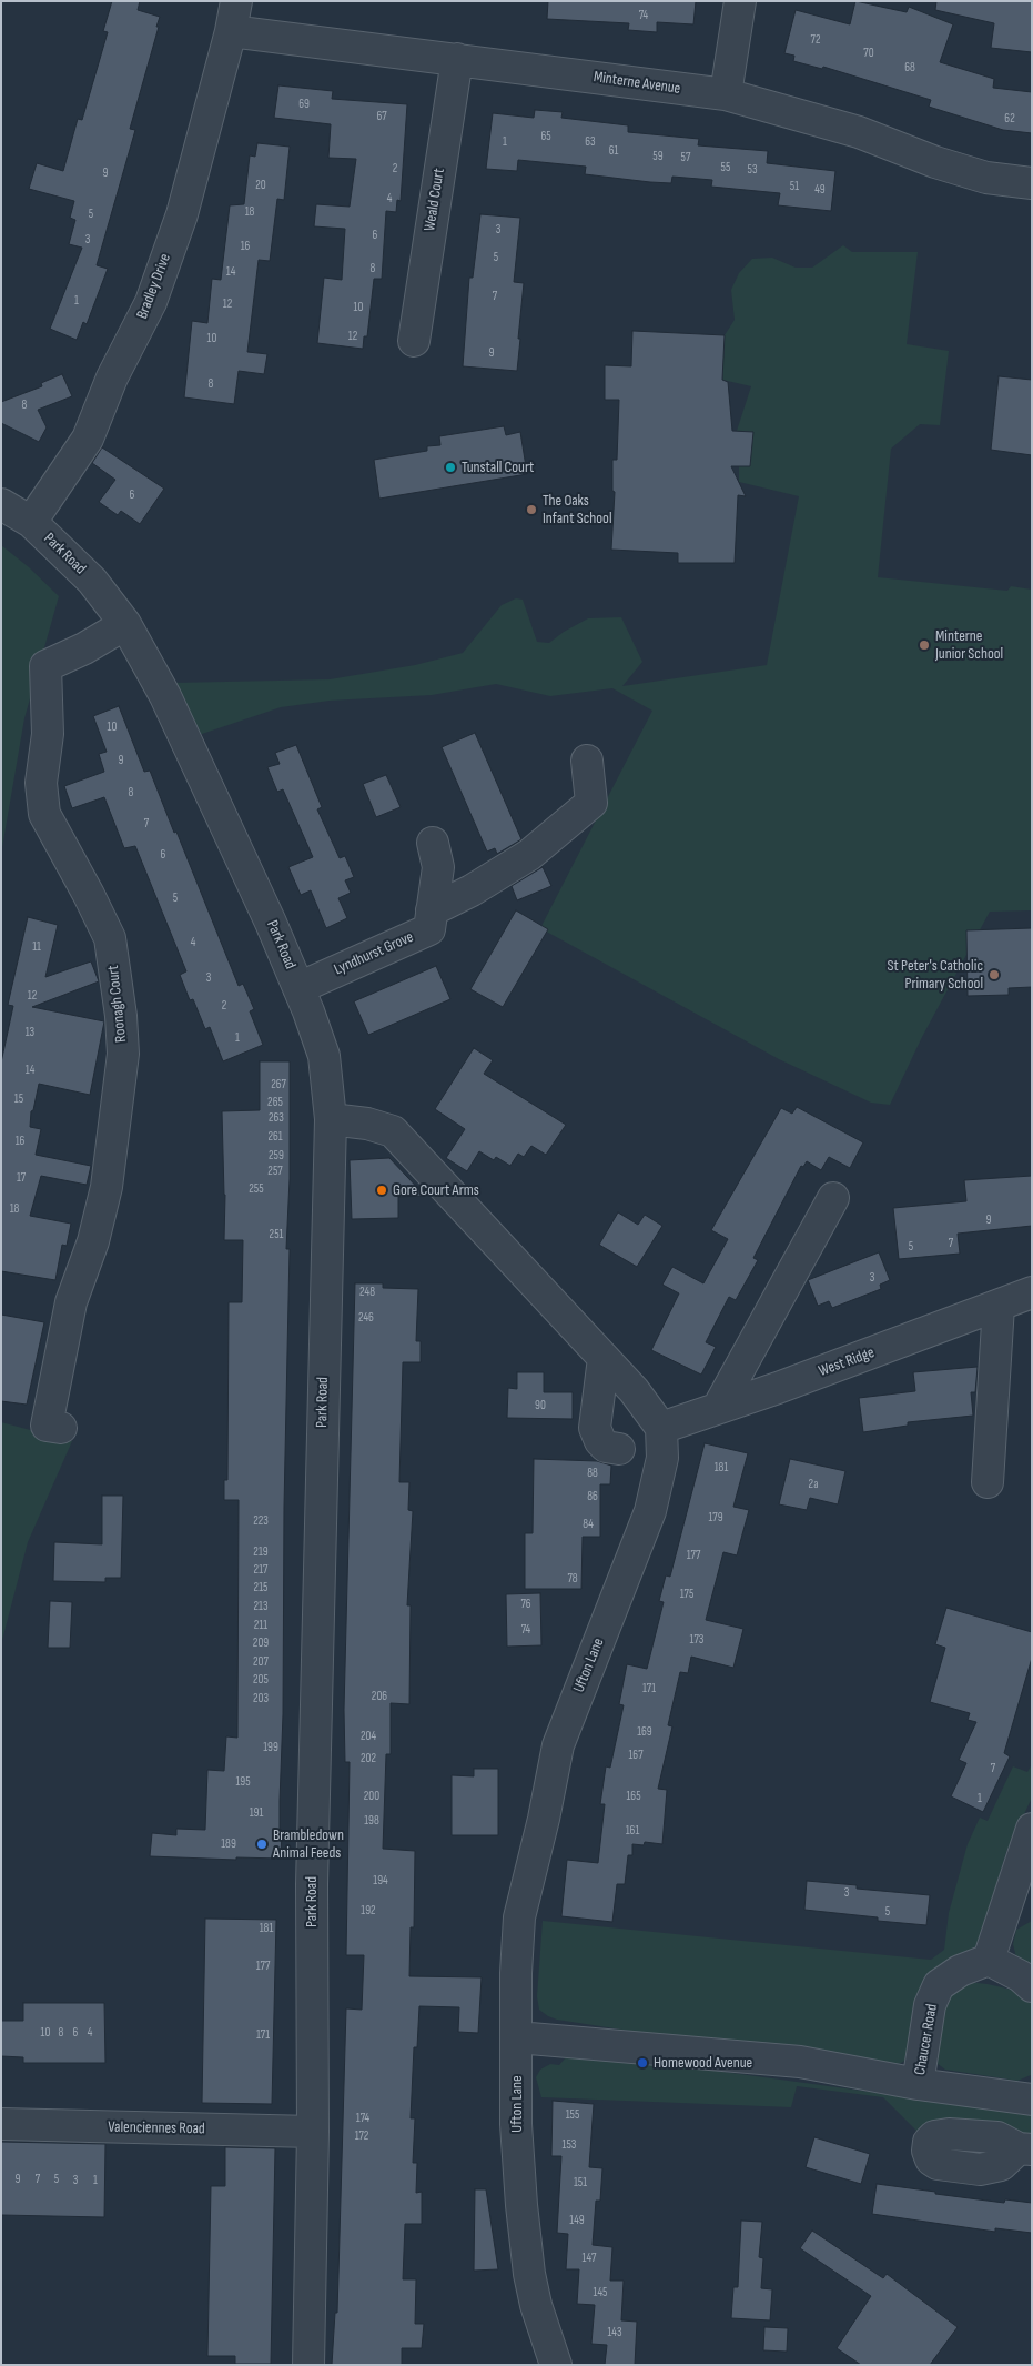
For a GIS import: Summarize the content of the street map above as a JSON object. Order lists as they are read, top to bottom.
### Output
{
  "streets": {
    "street": [
      "Minterne Avenue",
      "Weald Court",
      "Bradley Drive",
      "Park Road",
      "Lyndhurst Grove",
      "Roonagh Court",
      "West Ridge",
      "Ufton Lane",
      "Chaucer Road",
      "Valenciennes Road"
    ]
  },
  "crossings": [
    ["Minterne Avenue", "Weald Court"],
    ["Minterne Avenue", "Bradley Drive"],
    ["Bradley Drive", "Park Road"],
    ["Park Road", "Lyndhurst Grove"],
    ["Park Road", "Roonagh Court"],
    ["Park Road", "Valenciennes Road"],
    ["West Ridge", "Ufton Lane"]
  ],
  "places": [
    "Tunstall Court",
    "The Oaks Infant School",
    "Minterne Junior School",
    "St Peter's Catholic Primary School",
    "Gore Court Arms",
    "Brambledown Animal Feeds",
    "Homewood Avenue"
  ],
  "house_numbers": [
    "74",
    "72",
    "70",
    "68",
    "69",
    "67",
    "62",
    "65",
    "1",
    "63",
    "61",
    "59",
    "57",
    "55",
    "2",
    "53",
    "9",
    "20",
    "51",
    "49",
    "4",
    "18",
    "5",
    "3",
    "6",
    "3",
    "16",
    "5",
    "8",
    "14",
    "7",
    "1",
    "12",
    "10",
    "12",
    "10",
    "9",
    "8",
    "8",
    "6",
    "10",
    "9",
    "8",
    "7",
    "6",
    "5",
    "4",
    "11",
    "3",
    "12",
    "2",
    "13",
    "1",
    "14",
    "267",
    "15",
    "265",
    "263",
    "261",
    "16",
    "259",
    "257",
    "17",
    "255",
    "18",
    "9",
    "251",
    "7",
    "5",
    "3",
    "248",
    "246",
    "90",
    "181",
    "88",
    "2a",
    "86",
    "179",
    "223",
    "84",
    "219",
    "177",
    "217",
    "78",
    "215",
    "175",
    "76",
    "213",
    "211",
    "74",
    "173",
    "209",
    "207",
    "205",
    "171",
    "206",
    "203",
    "169",
    "204",
    "199",
    "167",
    "202",
    "7",
    "195",
    "200",
    "165",
    "1",
    "191",
    "198",
    "161",
    "189",
    "194",
    "3",
    "192",
    "5",
    "181",
    "177",
    "10",
    "8",
    "6",
    "4",
    "171",
    "155",
    "174",
    "172",
    "153",
    "9",
    "7",
    "5",
    "3",
    "1",
    "151",
    "149",
    "147",
    "145",
    "143"
  ]
}
